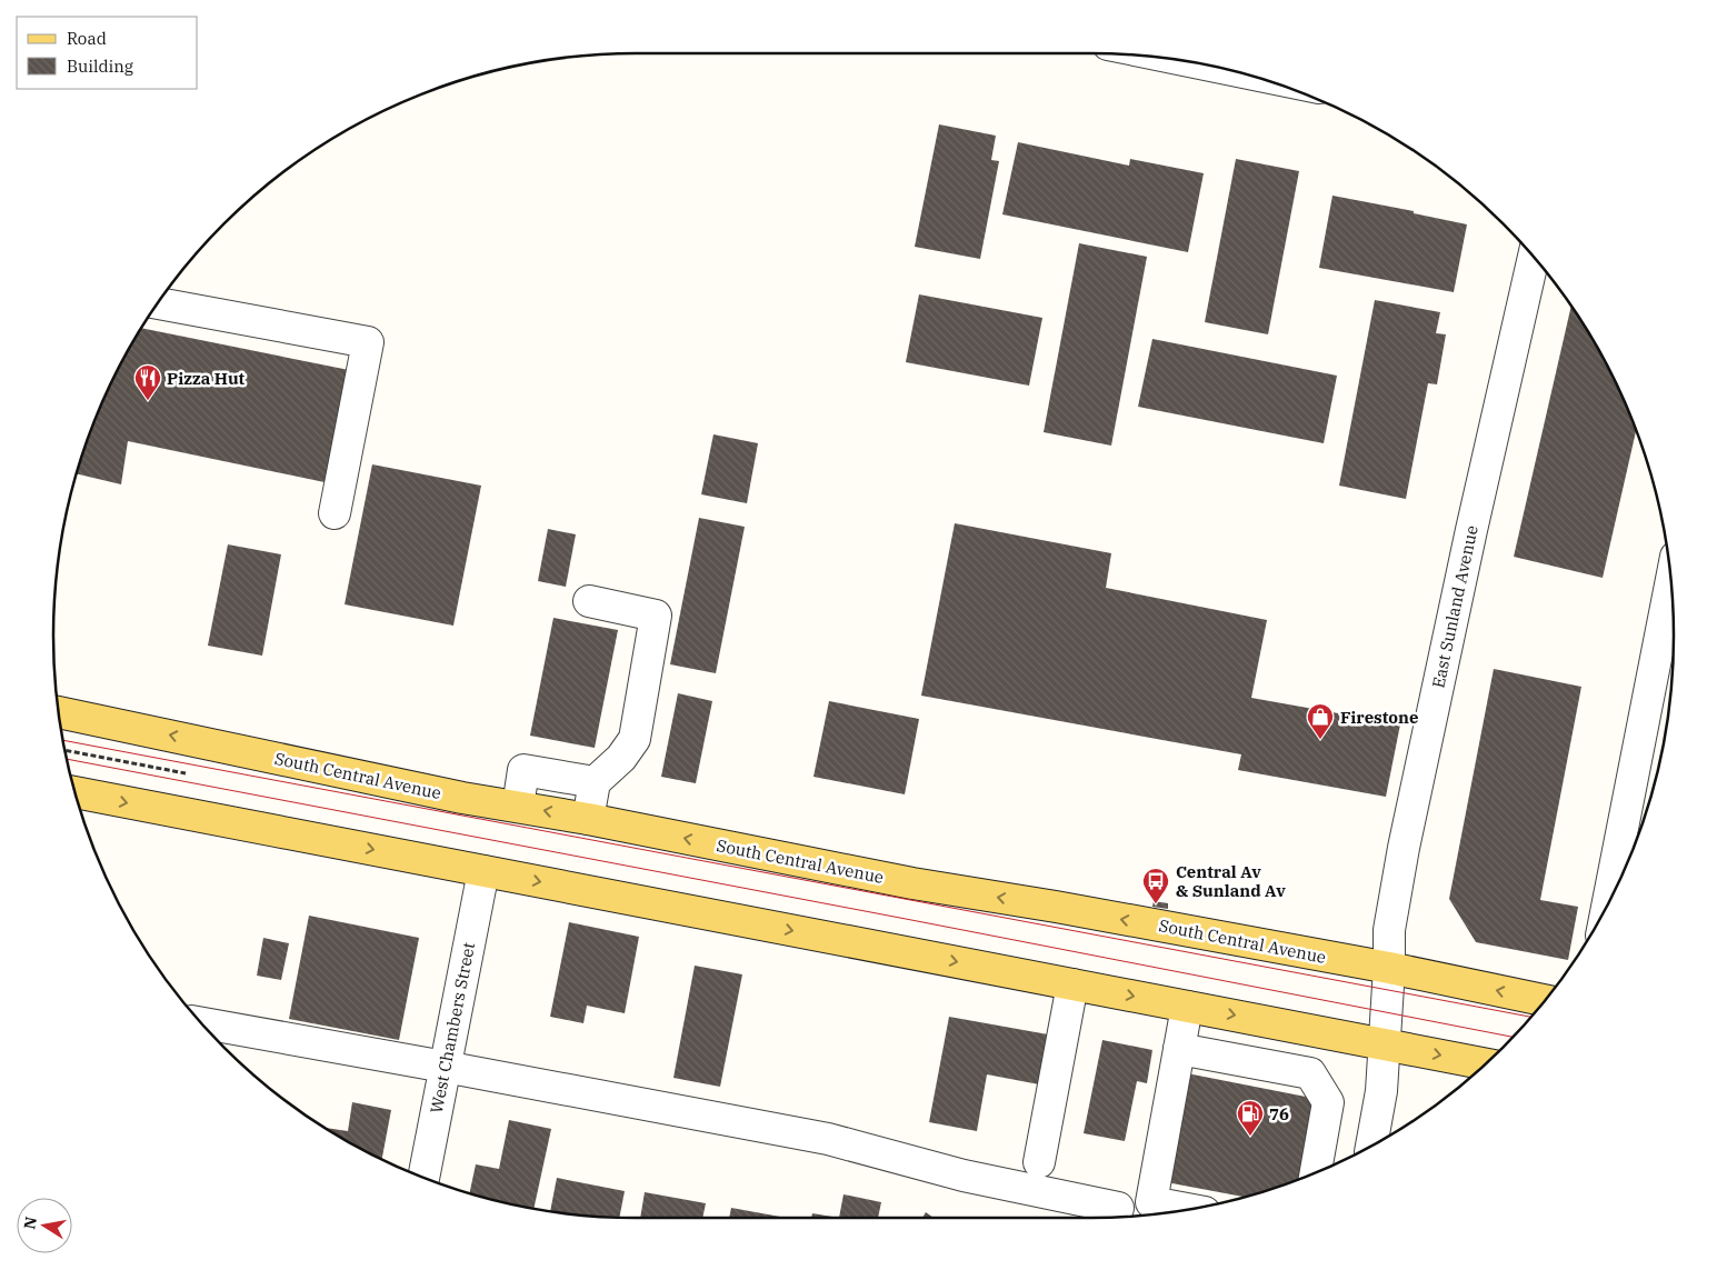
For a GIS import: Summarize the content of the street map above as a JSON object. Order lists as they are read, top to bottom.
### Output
{
  "streets": {
    "main road": ["South Central Avenue"],
    "street": ["East Sunland Avenue", "West Chambers Street"]
  },
  "crossings": [
    ["East Sunland Avenue", "South Central Avenue"]
  ],
  "places": {
    "restaurant": ["Pizza Hut"],
    "shop": ["Firestone"],
    "bus stop": ["Central Av & Sunland Av"],
    "fuel station": ["76"]
  },
  "legend": ["Road", "Building"],
  "north": "left"
}
